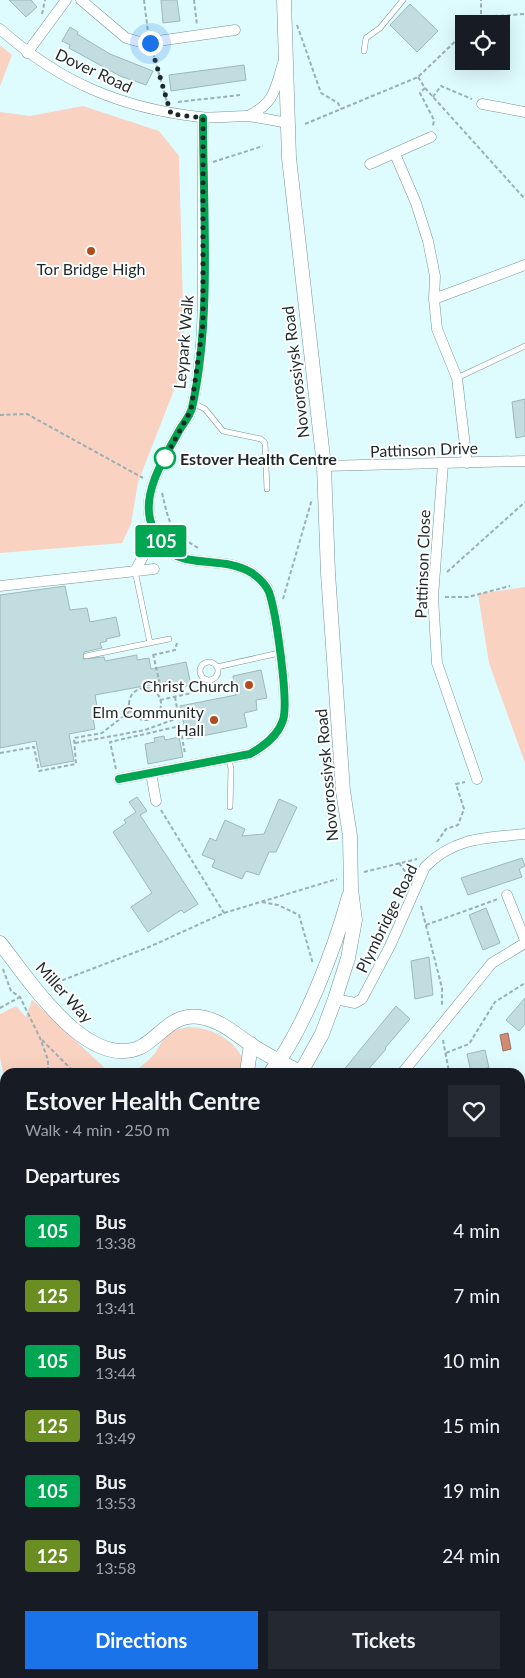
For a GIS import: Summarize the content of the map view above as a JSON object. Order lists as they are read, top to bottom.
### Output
{
  "streets": {
    "main road": ["Novorossiysk Road", "Miller Way"],
    "street": [
      "Dover Road",
      "Leypark Walk",
      "Pattinson Drive",
      "Pattinson Close",
      "Plymbridge Road"
    ]
  },
  "crossings": [
    ["Dover Road", "Leypark Walk"],
    ["Dover Road", "Novorossiysk Road"],
    ["Novorossiysk Road", "Pattinson Drive"],
    ["Novorossiysk Road", "Plymbridge Road"],
    ["Novorossiysk Road", "Miller Way"],
    ["Pattinson Drive", "Pattinson Close"]
  ],
  "places": [
    "Tor Bridge High",
    "Estover Health Centre",
    "Christ Church",
    "Elm Community Hall"
  ],
  "lines": ["bus line 105"],
  "page": {
    "on_map": "105",
    "heading": [
      ["Estover Health Centre", "Walk · 4 min · 250 m"],
      "Departures"
    ],
    "list": [
      {
        "mark": "105",
        "name": "Bus",
        "note": "13:38",
        "value": "4 min"
      },
      {
        "mark": "125",
        "name": "Bus",
        "note": "13:41",
        "value": "7 min"
      },
      {
        "mark": "105",
        "name": "Bus",
        "note": "13:44",
        "value": "10 min"
      },
      {
        "mark": "125",
        "name": "Bus",
        "note": "13:49",
        "value": "15 min"
      },
      {
        "mark": "105",
        "name": "Bus",
        "note": "13:53",
        "value": "19 min"
      },
      {
        "mark": "125",
        "name": "Bus",
        "note": "13:58",
        "value": "24 min"
      }
    ],
    "buttons": ["Directions", "Tickets"]
  }
}
